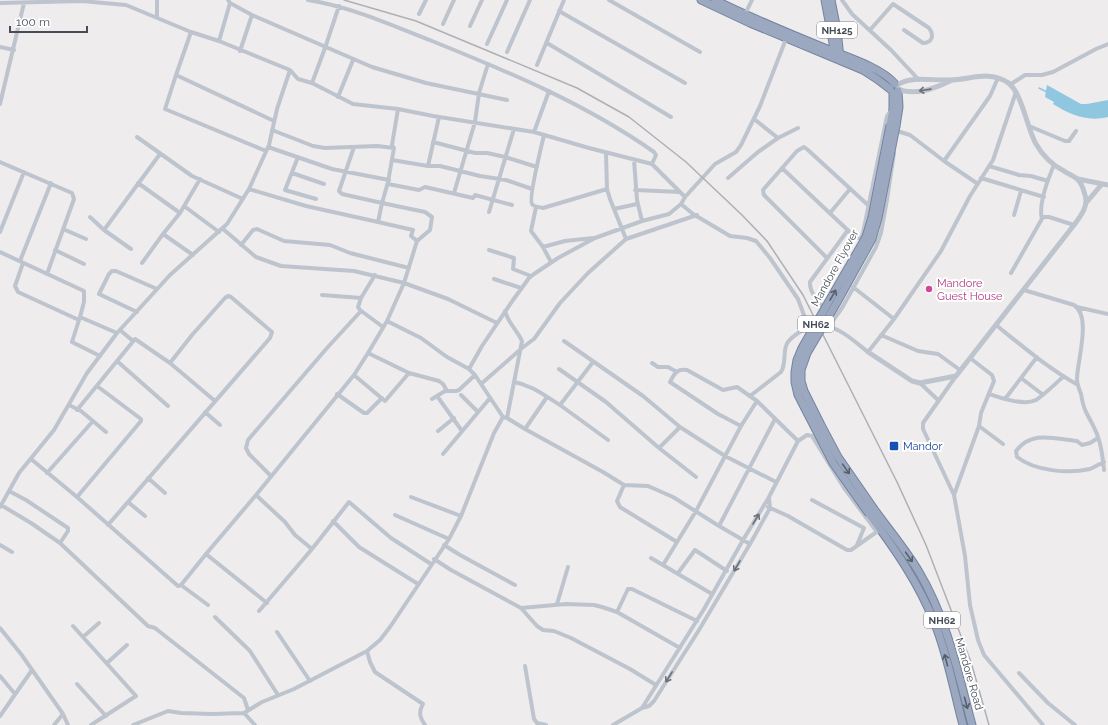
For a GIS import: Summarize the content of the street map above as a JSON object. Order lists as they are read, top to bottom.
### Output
{
  "streets": {
    "highway": [
      "NH125",
      "Mandore Flyover",
      "NH62",
      "Mandore Road"
    ]
  },
  "crossings": [
    ["Mandore Flyover", "NH62"],
    ["Mandore Flyover", "Mandore Road"],
    ["NH62", "Mandore Road"]
  ],
  "places": {
    "other": ["Mandore Guest House"],
    "transit": ["Mandor"]
  },
  "scale_bar": "100 m"
}
